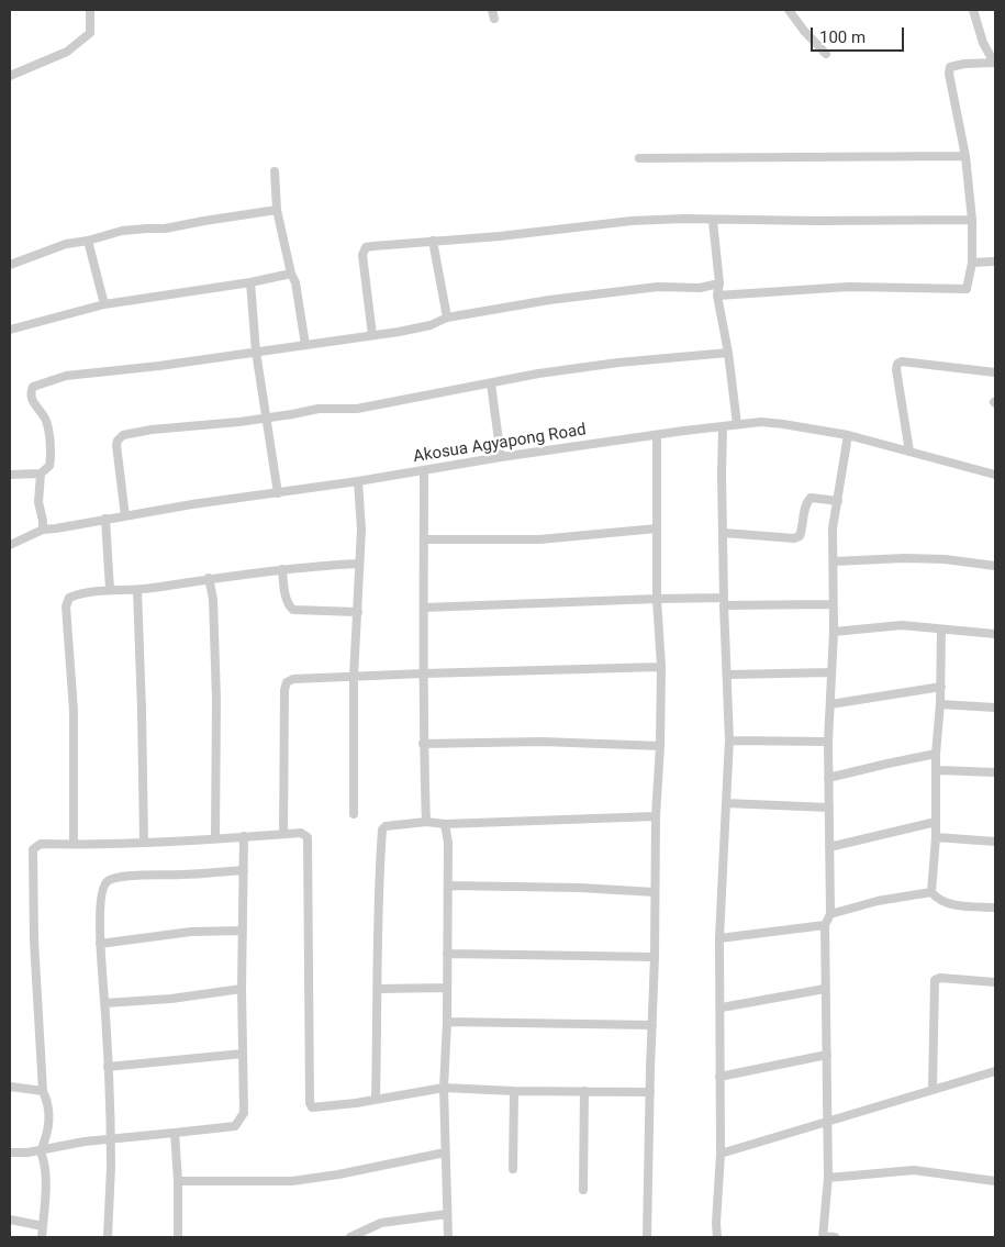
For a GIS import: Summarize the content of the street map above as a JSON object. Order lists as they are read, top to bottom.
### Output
{
  "streets": {
    "street": ["Akosua Agyapong Road"]
  },
  "scale_bar": "100 m"
}
